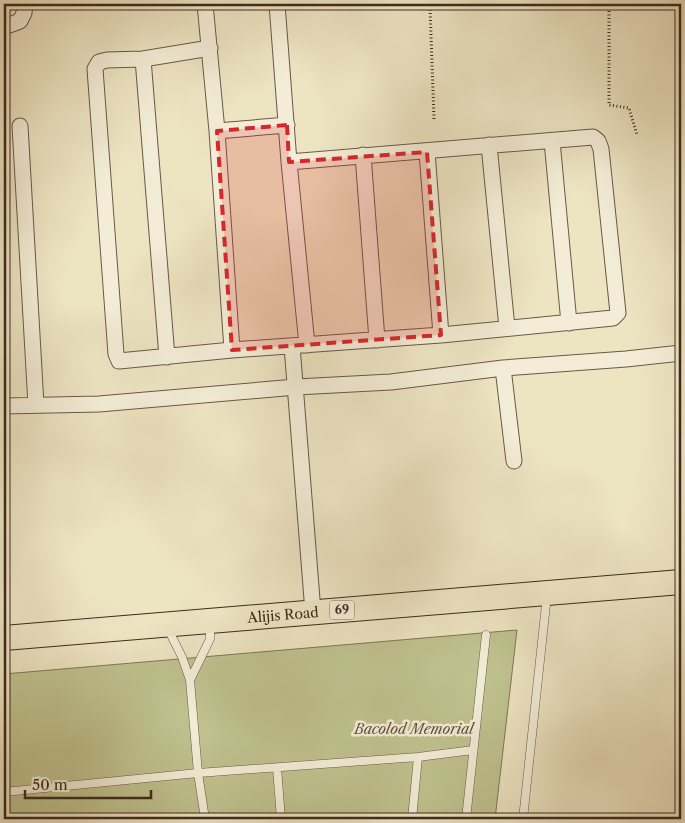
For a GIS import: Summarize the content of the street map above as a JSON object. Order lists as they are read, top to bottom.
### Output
{
  "streets": {
    "main road": ["69", "Alijis Road"]
  },
  "parks": ["Bacolod Memorial"],
  "scale_bar": "50 m"
}
